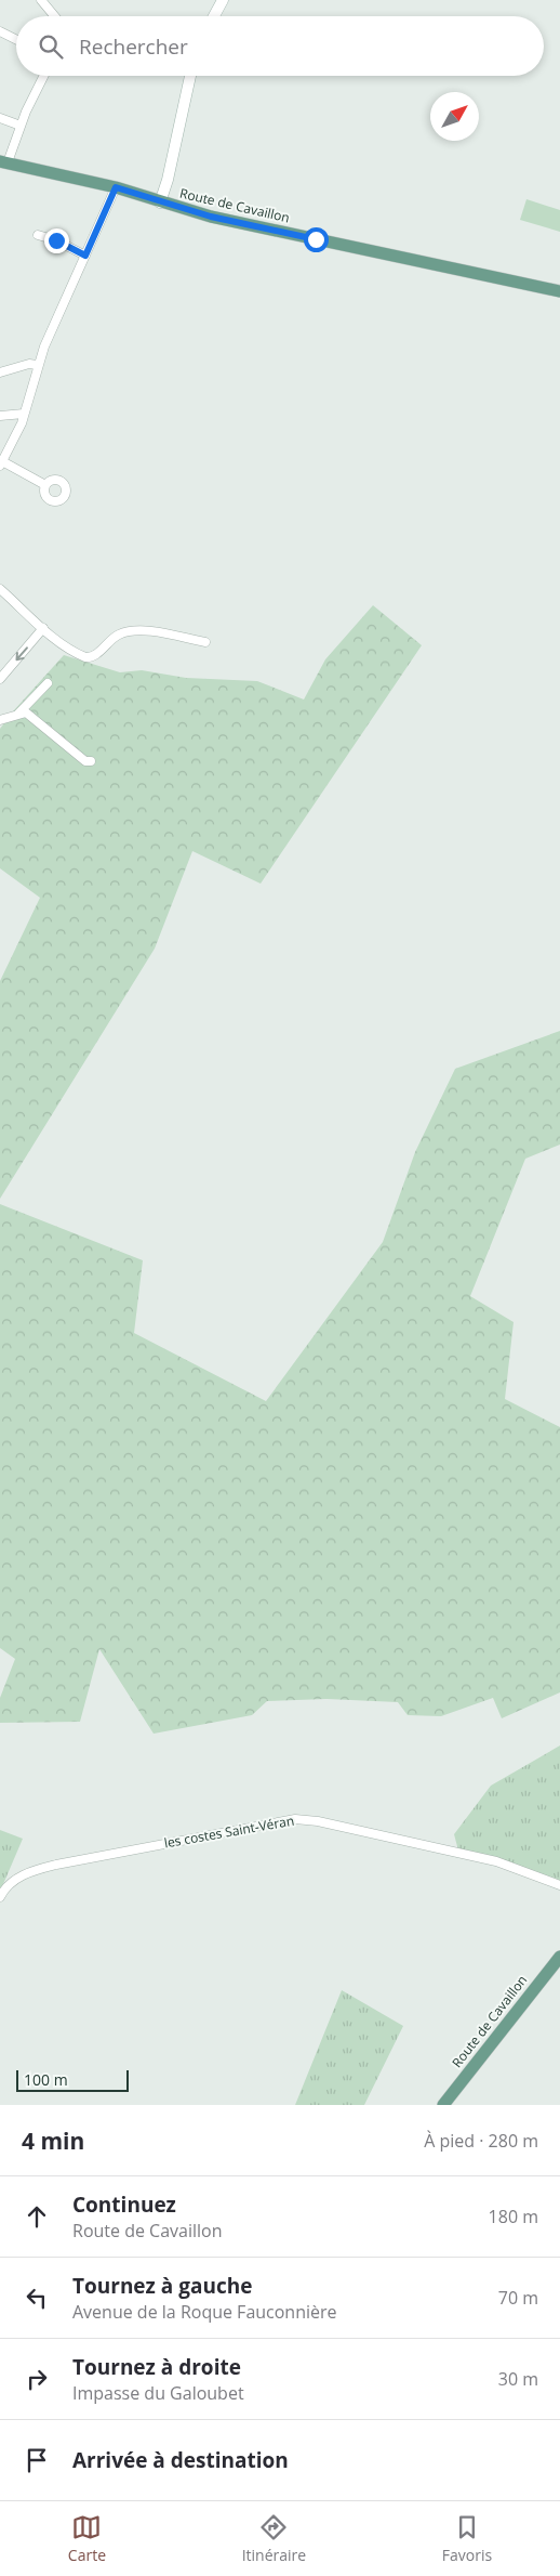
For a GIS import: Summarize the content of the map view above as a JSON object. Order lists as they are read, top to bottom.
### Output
{
  "streets": {
    "main road": ["Route de Cavaillon"],
    "street": ["les costes Saint-Véran"]
  },
  "scale_bar": "100 m",
  "north": "top right",
  "page": {
    "search": "Rechercher",
    "scale": "100 m",
    "heading": ["4 min", "À pied · 280 m"],
    "list": [
      ["Continuez", "Route de Cavaillon", "180 m"],
      ["Tournez à gauche", "Avenue de la Roque Fauconnière", "70 m"],
      ["Tournez à droite", "Impasse du Galoubet", "30 m"],
      "Arrivée à destination"
    ],
    "nav": ["Carte", "Itinéraire", "Favoris"]
  }
}
